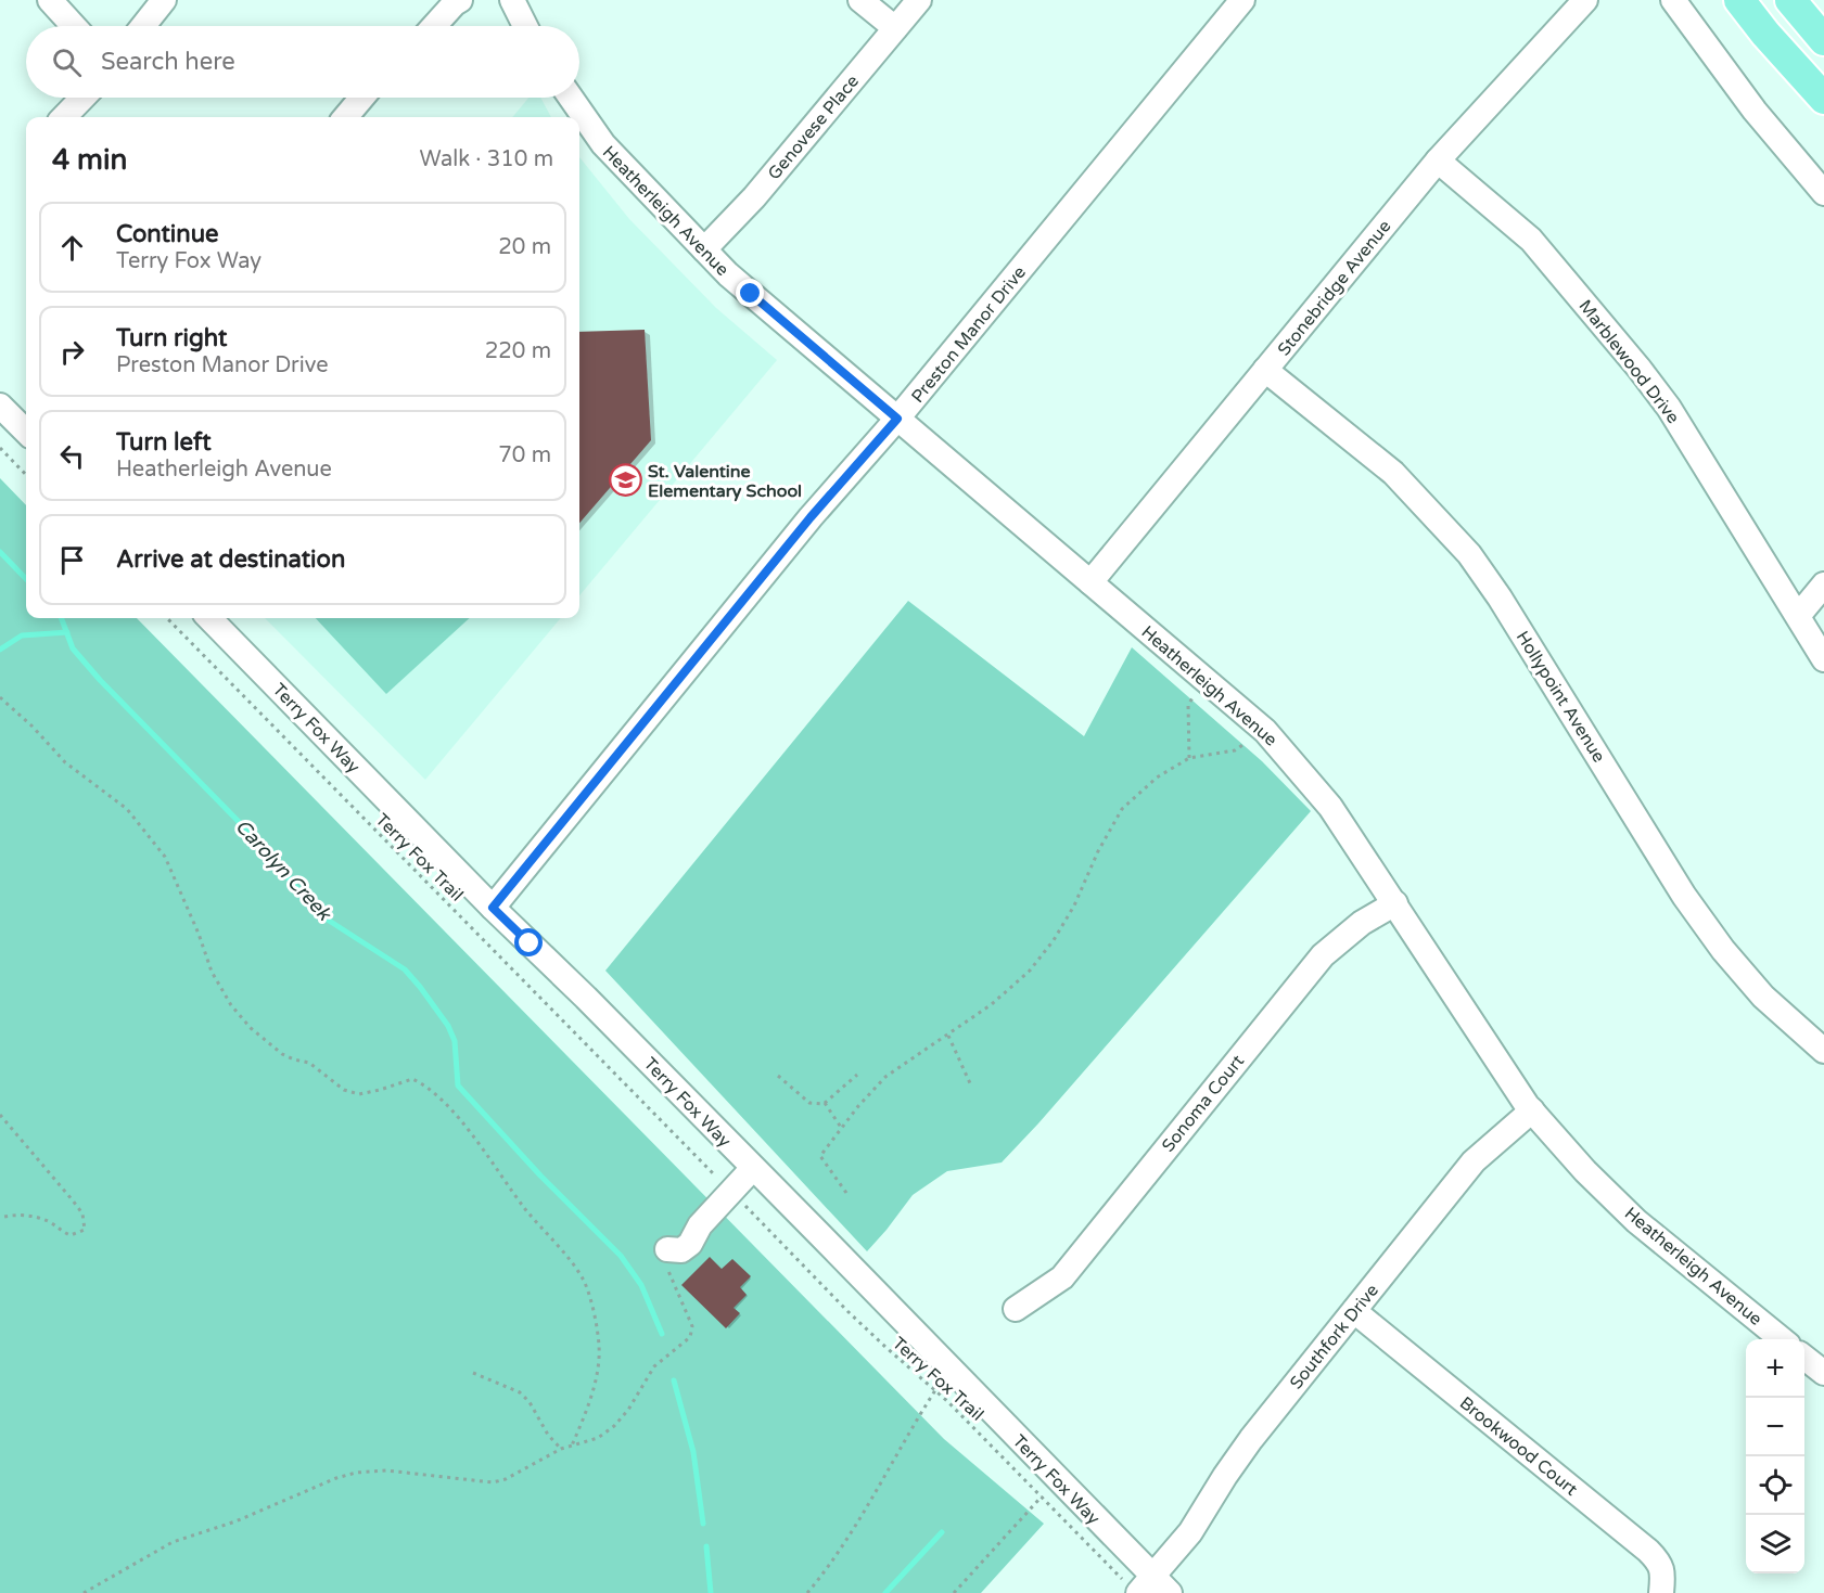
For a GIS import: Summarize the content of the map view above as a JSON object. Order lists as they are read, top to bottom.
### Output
{
  "streets": {
    "street": [
      "Genovese Place",
      "Heatherleigh Avenue",
      "Stonebridge Avenue",
      "Preston Manor Drive",
      "Marblewood Drive",
      "Hollypoint Avenue",
      "Terry Fox Way",
      "Sonoma Court",
      "Southfork Drive",
      "Brookwood Court"
    ],
    "path": ["Terry Fox Trail"]
  },
  "crossings": [
    ["Genovese Place", "Heatherleigh Avenue"],
    ["Heatherleigh Avenue", "Stonebridge Avenue"],
    ["Heatherleigh Avenue", "Preston Manor Drive"],
    ["Heatherleigh Avenue", "Sonoma Court"],
    ["Heatherleigh Avenue", "Southfork Drive"],
    ["Stonebridge Avenue", "Marblewood Drive"],
    ["Stonebridge Avenue", "Hollypoint Avenue"],
    ["Preston Manor Drive", "Terry Fox Way"],
    ["Terry Fox Way", "Southfork Drive"],
    ["Southfork Drive", "Brookwood Court"]
  ],
  "water": ["Carolyn Creek"],
  "places": {
    "school or university": ["St. Valentine Elementary School"]
  },
  "page": {
    "search": "Search here",
    "heading": ["4 min", "Walk · 310 m"],
    "list": [
      ["Continue", "Terry Fox Way", "20 m"],
      ["Turn right", "Preston Manor Drive", "220 m"],
      ["Turn left", "Heatherleigh Avenue", "70 m"],
      "Arrive at destination"
    ],
    "map_buttons": ["+", "−"]
  }
}
